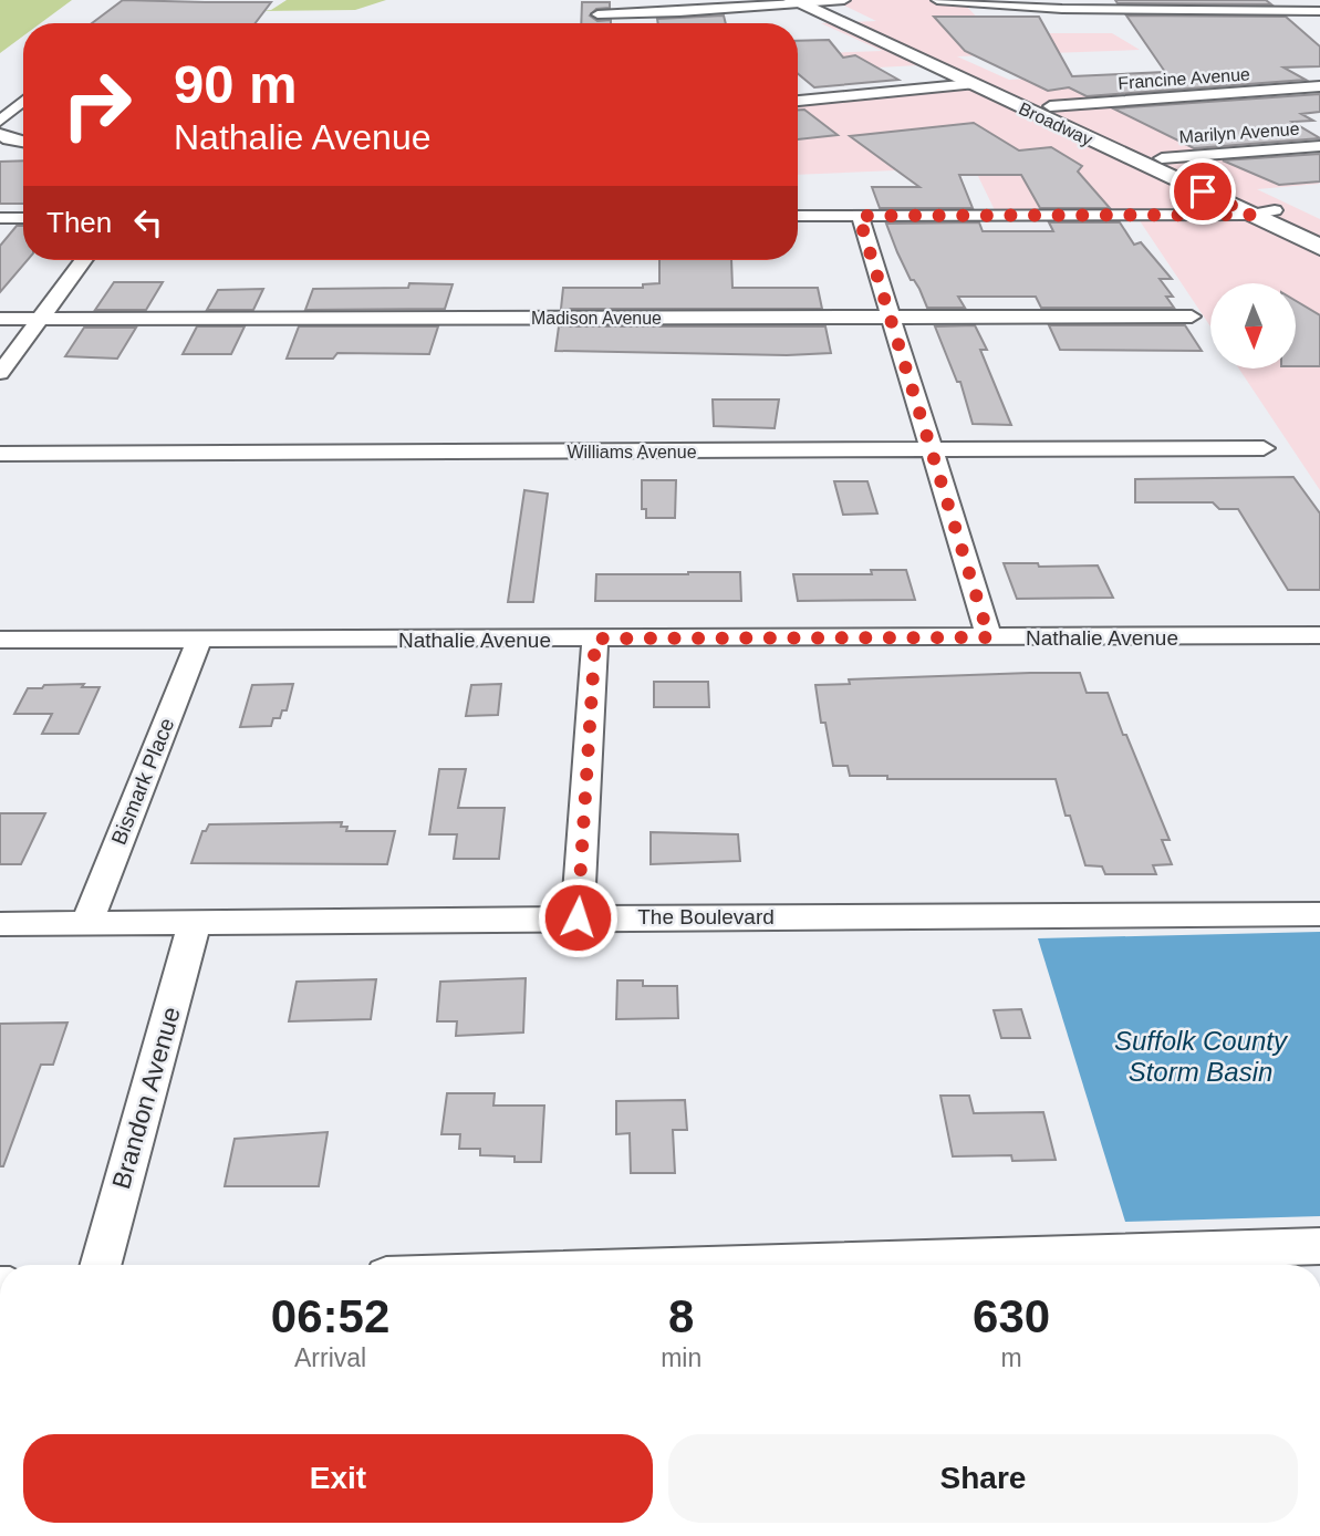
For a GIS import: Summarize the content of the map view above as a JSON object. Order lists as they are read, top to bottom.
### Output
{
  "streets": {
    "main road": ["Broadway"],
    "street": [
      "Francine Avenue",
      "Marilyn Avenue",
      "Madison Avenue",
      "Williams Avenue",
      "Nathalie Avenue",
      "Bismark Place",
      "The Boulevard",
      "Brandon Avenue"
    ]
  },
  "crossings": [
    ["Francine Avenue", "Broadway"],
    ["Broadway", "Marilyn Avenue"],
    ["Nathalie Avenue", "Bismark Place"],
    ["Bismark Place", "The Boulevard"],
    ["The Boulevard", "Brandon Avenue"]
  ],
  "water": ["Suffolk County Storm Basin"],
  "north": "bottom",
  "page": {
    "turn": ["90 m", "Nathalie Avenue"],
    "then": "Then",
    "eta": [
      "06:52",
      "Arrival",
      "8",
      "min",
      "630",
      "m"
    ],
    "buttons": ["Exit", "Share"]
  }
}
